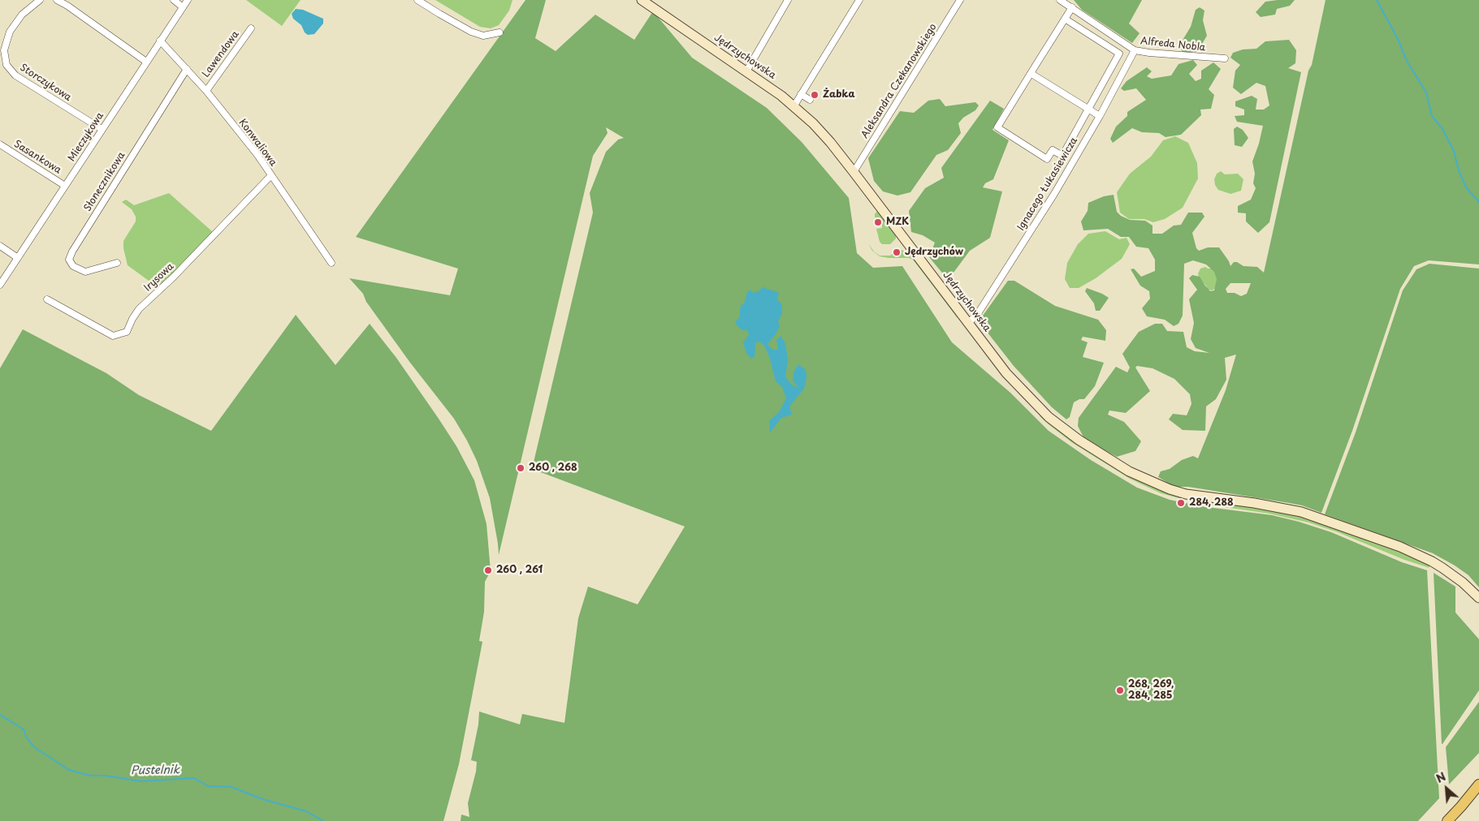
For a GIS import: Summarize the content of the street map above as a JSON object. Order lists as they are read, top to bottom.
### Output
{
  "streets": {
    "main road": ["Jędrzychowska"],
    "street": [
      "Alfreda Nobla",
      "Lawendowa",
      "Aleksandra Czekanowskiego",
      "Storczykowa",
      "Mieczykowa",
      "Konwaliowa",
      "Sasankowa",
      "Słonecznikowa",
      "Ignacego Łukasiewicza",
      "Irysowa"
    ]
  },
  "crossings": [
    ["Alfreda Nobla", "Ignacego Łukasiewicza"],
    ["Lawendowa", "Konwaliowa"],
    ["Jędrzychowska", "Aleksandra Czekanowskiego"],
    ["Jędrzychowska", "Ignacego Łukasiewicza"],
    ["Storczykowa", "Mieczykowa"],
    ["Mieczykowa", "Konwaliowa"],
    ["Mieczykowa", "Sasankowa"],
    ["Konwaliowa", "Słonecznikowa"],
    ["Konwaliowa", "Irysowa"]
  ],
  "water": ["Pustelnik"],
  "places": [
    "Żabka",
    "MZK",
    "Jędrzychów",
    "260 , 268",
    "284, 288",
    "260 , 261",
    "268, 269, 284, 285"
  ],
  "north": "top left"
}
